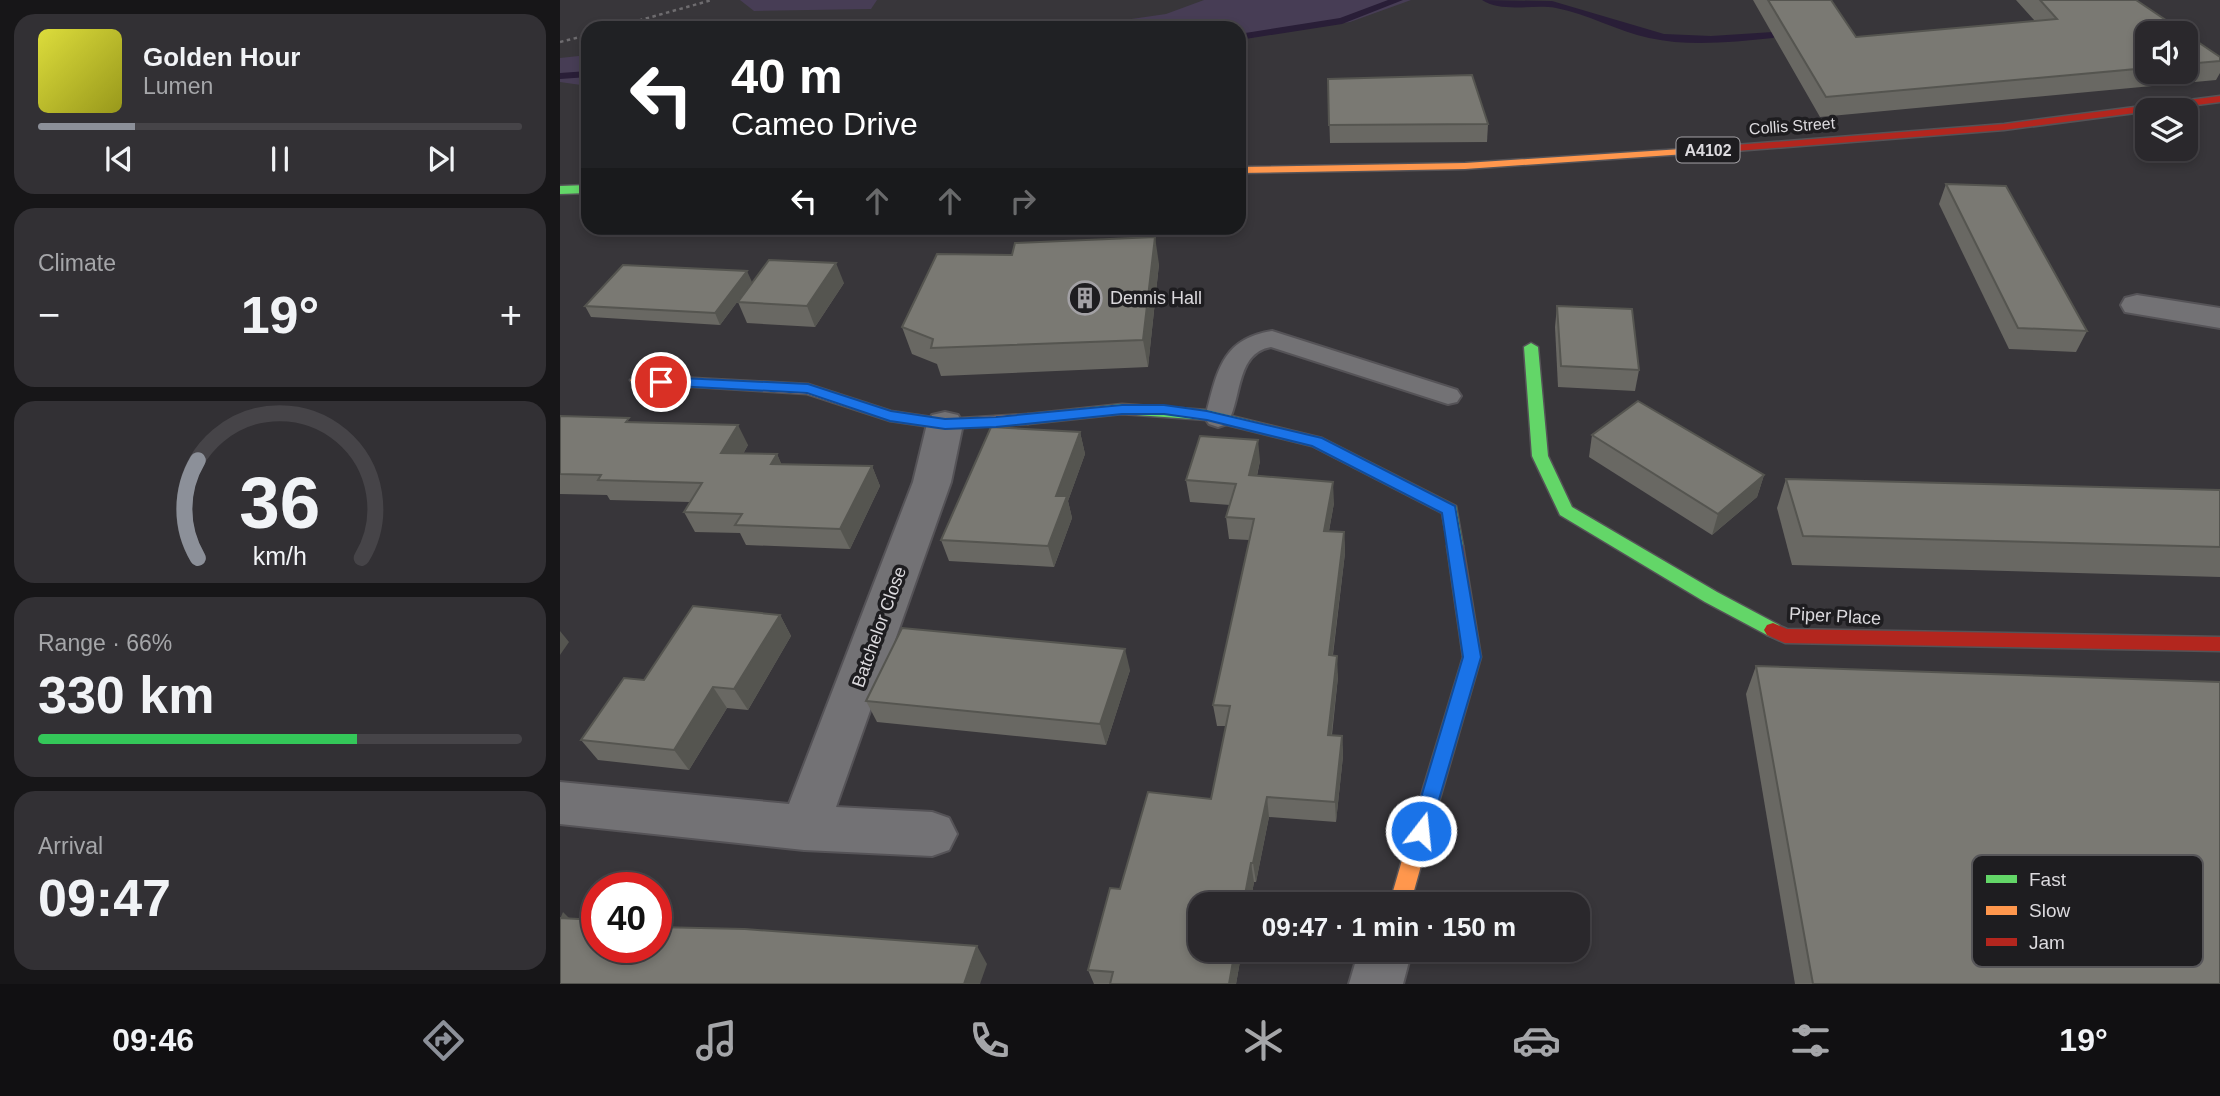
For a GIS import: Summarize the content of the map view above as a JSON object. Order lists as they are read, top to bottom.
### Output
{
  "streets": {
    "street": [
      "Collis Street",
      "A4102",
      "Piper Place",
      "Batchelor Close"
    ]
  },
  "places": {
    "building": ["Dennis Hall"]
  },
  "legend": ["Fast", "Slow", "Jam"],
  "page": {
    "turn": ["40 m", "Cameo Drive"],
    "song": ["Golden Hour", "Lumen"],
    "tile": [
      "Climate",
      ["Range · 66%", "330 km"],
      ["Arrival", "09:47"]
    ],
    "heat": ["−", "19°", "+"],
    "limit": "40",
    "trip": "09:47 · 1 min · 150 m",
    "tabs": ["09:46", "19°"],
    "gauge": ["36", "km/h"]
  }
}
